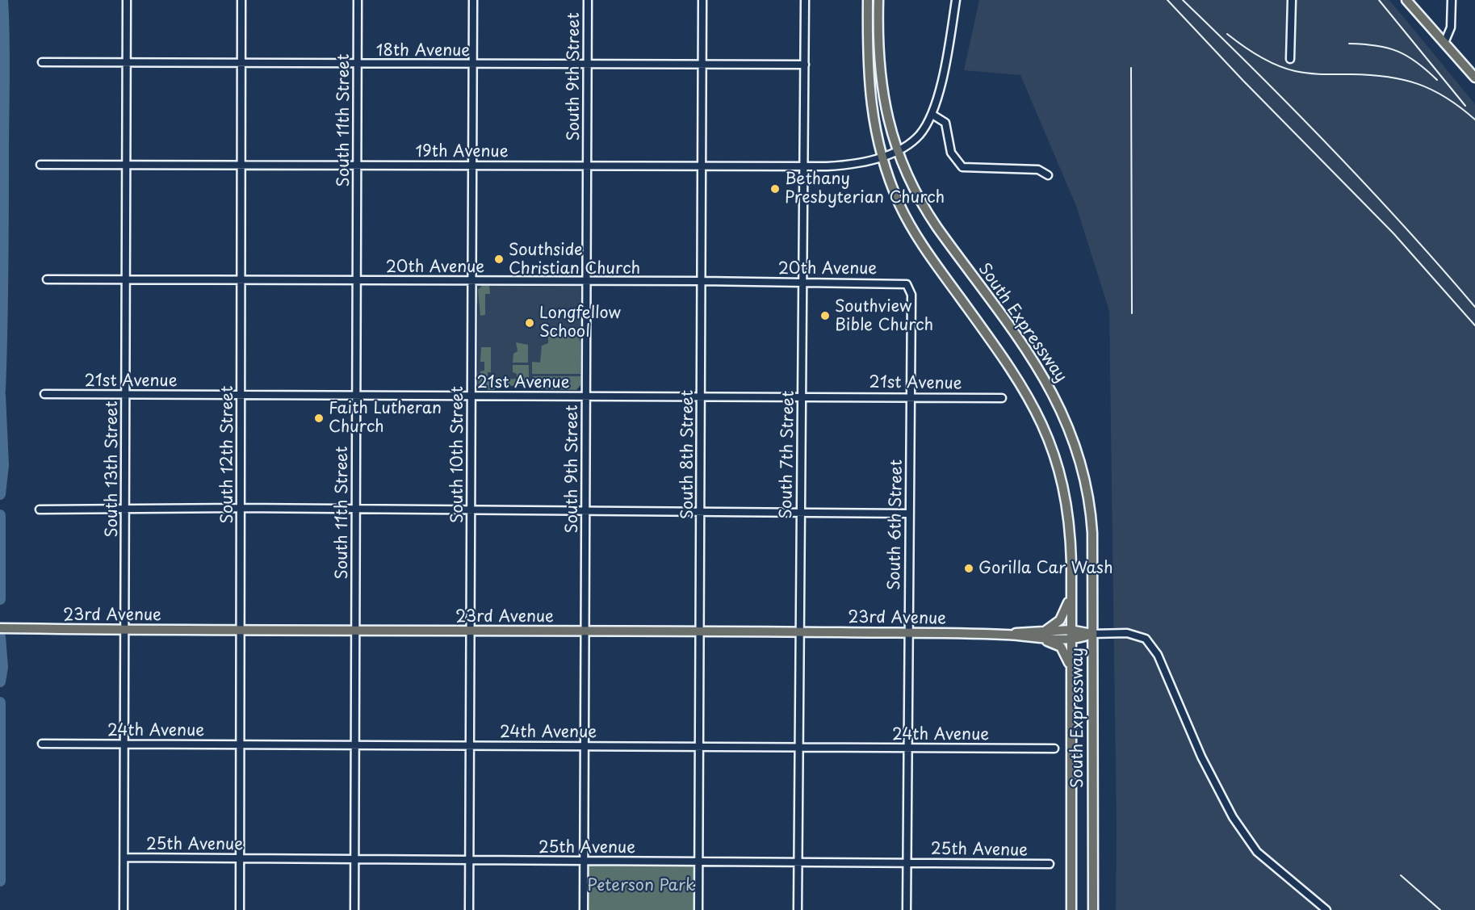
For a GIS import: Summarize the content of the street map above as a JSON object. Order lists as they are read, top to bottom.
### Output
{
  "streets": {
    "main road": ["South Expressway", "23rd Avenue"],
    "street": [
      "18th Avenue",
      "South 9th Street",
      "South 11th Street",
      "19th Avenue",
      "20th Avenue",
      "21st Avenue",
      "South 12th Street",
      "South 10th Street",
      "South 8th Street",
      "South 7th Street",
      "South 13th Street",
      "South 6th Street",
      "24th Avenue",
      "25th Avenue"
    ]
  },
  "crossings": [
    ["18th Avenue", "South 9th Street"],
    ["18th Avenue", "South 11th Street"],
    ["18th Avenue", "South 12th Street"],
    ["18th Avenue", "South 10th Street"],
    ["18th Avenue", "South 8th Street"],
    ["18th Avenue", "South 7th Street"],
    ["18th Avenue", "South 13th Street"],
    ["South 9th Street", "19th Avenue"],
    ["South 9th Street", "20th Avenue"],
    ["South 9th Street", "21st Avenue"],
    ["South 9th Street", "23rd Avenue"],
    ["South 9th Street", "24th Avenue"],
    ["South 9th Street", "25th Avenue"],
    ["South 11th Street", "19th Avenue"],
    ["South 11th Street", "20th Avenue"],
    ["South 11th Street", "21st Avenue"],
    ["South 11th Street", "23rd Avenue"],
    ["South 11th Street", "24th Avenue"],
    ["South 11th Street", "25th Avenue"],
    ["19th Avenue", "South Expressway"],
    ["19th Avenue", "South 12th Street"],
    ["19th Avenue", "South 10th Street"],
    ["19th Avenue", "South 8th Street"],
    ["19th Avenue", "South 7th Street"],
    ["19th Avenue", "South 13th Street"],
    ["20th Avenue", "South 12th Street"],
    ["20th Avenue", "South 10th Street"],
    ["20th Avenue", "South 8th Street"],
    ["20th Avenue", "South 7th Street"],
    ["20th Avenue", "South 13th Street"],
    ["20th Avenue", "South 6th Street"],
    ["South Expressway", "23rd Avenue"],
    ["21st Avenue", "South 12th Street"],
    ["21st Avenue", "South 10th Street"],
    ["21st Avenue", "South 8th Street"],
    ["21st Avenue", "South 7th Street"],
    ["21st Avenue", "South 13th Street"],
    ["21st Avenue", "South 6th Street"],
    ["South 12th Street", "23rd Avenue"],
    ["South 12th Street", "24th Avenue"],
    ["South 12th Street", "25th Avenue"],
    ["South 10th Street", "23rd Avenue"],
    ["South 10th Street", "24th Avenue"],
    ["South 10th Street", "25th Avenue"],
    ["South 8th Street", "23rd Avenue"],
    ["South 8th Street", "24th Avenue"],
    ["South 8th Street", "25th Avenue"],
    ["South 7th Street", "23rd Avenue"],
    ["South 7th Street", "24th Avenue"],
    ["South 7th Street", "25th Avenue"],
    ["South 13th Street", "23rd Avenue"],
    ["South 13th Street", "24th Avenue"],
    ["South 13th Street", "25th Avenue"],
    ["South 6th Street", "23rd Avenue"],
    ["South 6th Street", "24th Avenue"],
    ["South 6th Street", "25th Avenue"]
  ],
  "parks": ["Peterson Park"],
  "places": [
    "Bethany Presbyterian Church",
    "Southside Christian Church",
    "Southview Bible Church",
    "Longfellow School",
    "Faith Lutheran Church",
    "Gorilla Car Wash"
  ]
}
